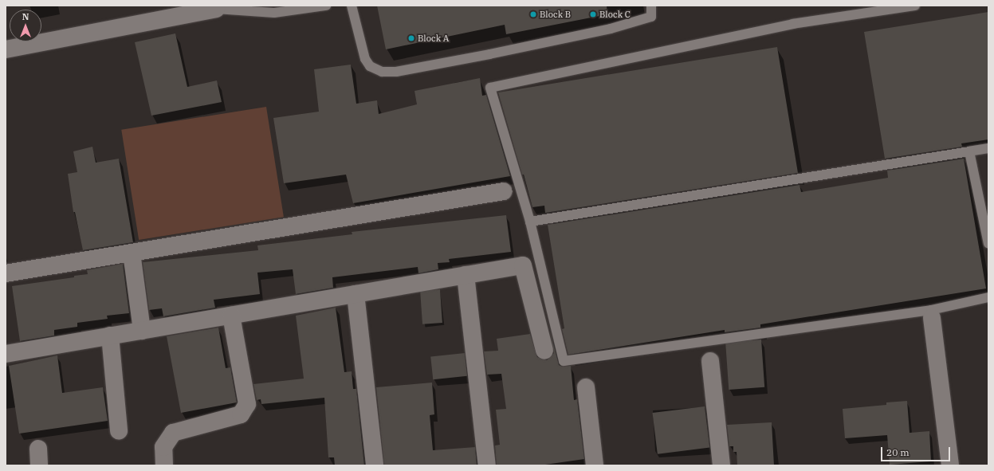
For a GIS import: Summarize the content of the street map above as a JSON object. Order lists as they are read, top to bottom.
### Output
{
  "places": ["Block B", "Block C", "Block A"],
  "scale_bar": "20 m",
  "north": "top"
}
